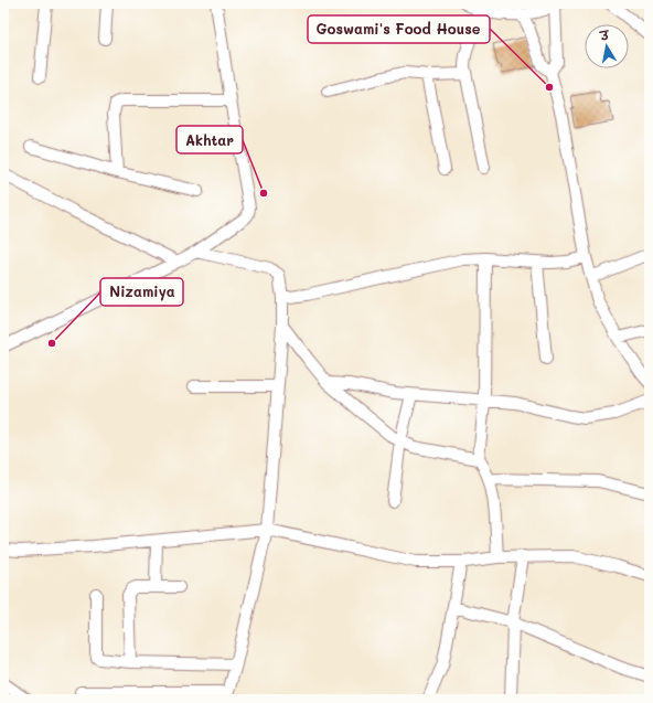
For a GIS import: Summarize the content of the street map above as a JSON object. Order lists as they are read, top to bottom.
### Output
{
  "places": ["Goswami's Food House", "Akhtar", "Nizamiya"],
  "north": "top"
}
